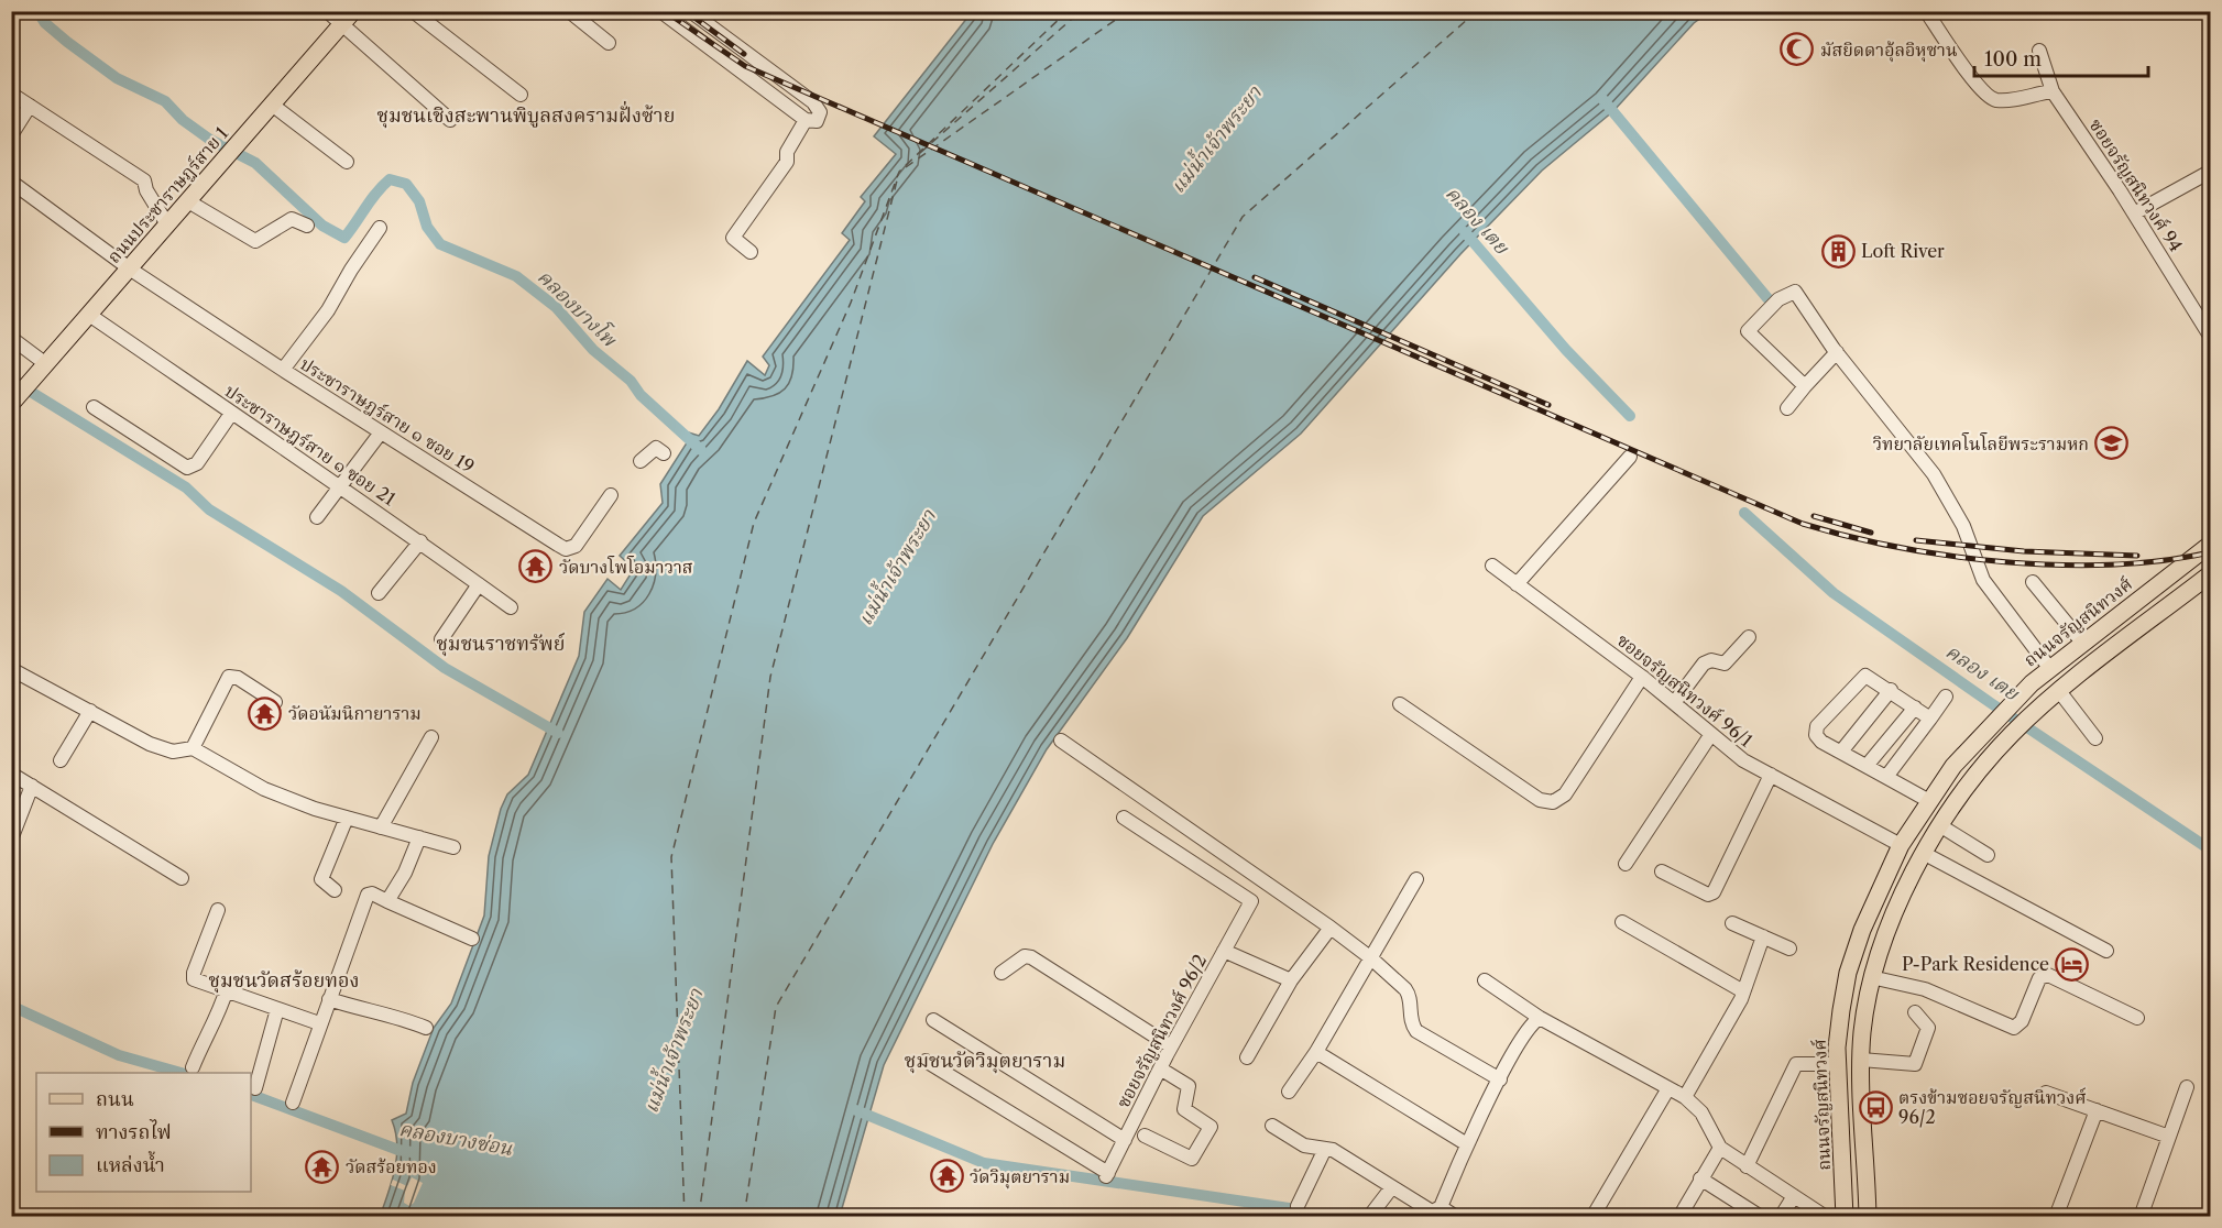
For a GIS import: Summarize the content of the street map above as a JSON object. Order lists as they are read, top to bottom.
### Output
{
  "streets": {
    "main road": ["ถนนประชาราษฎร์สาย 1", "ถนนจรัญสนิทวงศ์"],
    "street": [
      "ซอยจรัญสนิทวงศ์ 94",
      "ประชาราษฎร์สาย ๑ ซอย 19",
      "ประชาราษฎร์สาย ๑ ซอย 21",
      "ซอยจรัญสนิทวงศ์ 96/1",
      "ซอยจรัญสนิทวงศ์ 96/2"
    ]
  },
  "crossings": [
    ["ถนนประชาราษฎร์สาย 1", "ประชาราษฎร์สาย ๑ ซอย 19"],
    ["ถนนประชาราษฎร์สาย 1", "ประชาราษฎร์สาย ๑ ซอย 21"],
    ["ถนนจรัญสนิทวงศ์", "ซอยจรัญสนิทวงศ์ 96/1"]
  ],
  "districts": [
    "ชุมชนเชิงสะพานพิบูลสงครามฝั่งซ้าย",
    "ชุมชนราชทรัพย์",
    "ชุมชนวัดสร้อยทอง",
    "ชุมชนวัดวิมุตยาราม"
  ],
  "water": [
    "แม่น้ำเจ้าพระยา",
    "คลอง เตย",
    "คลองบางโพ",
    "คลองบางซ่อน"
  ],
  "places": {
    "mosque": ["มัสยิดดาอุ้ลอิหุซาน"],
    "building": ["Loft River"],
    "school or university": ["วิทยาลัยเทคโนโลยีพระรามหก"],
    "temple": [
      "วัดบางโพโอมาวาส",
      "วัดอนัมนิกายาราม",
      "วัดสร้อยทอง",
      "วัดวิมุตยาราม"
    ],
    "hotel": ["P-Park Residence"],
    "bus stop": ["ตรงข้ามซอยจรัญสนิทวงศ์ 96/2"]
  },
  "legend": ["ถนน", "ทางรถไฟ", "แหล่งน้ำ"],
  "scale_bar": "100 m"
}
